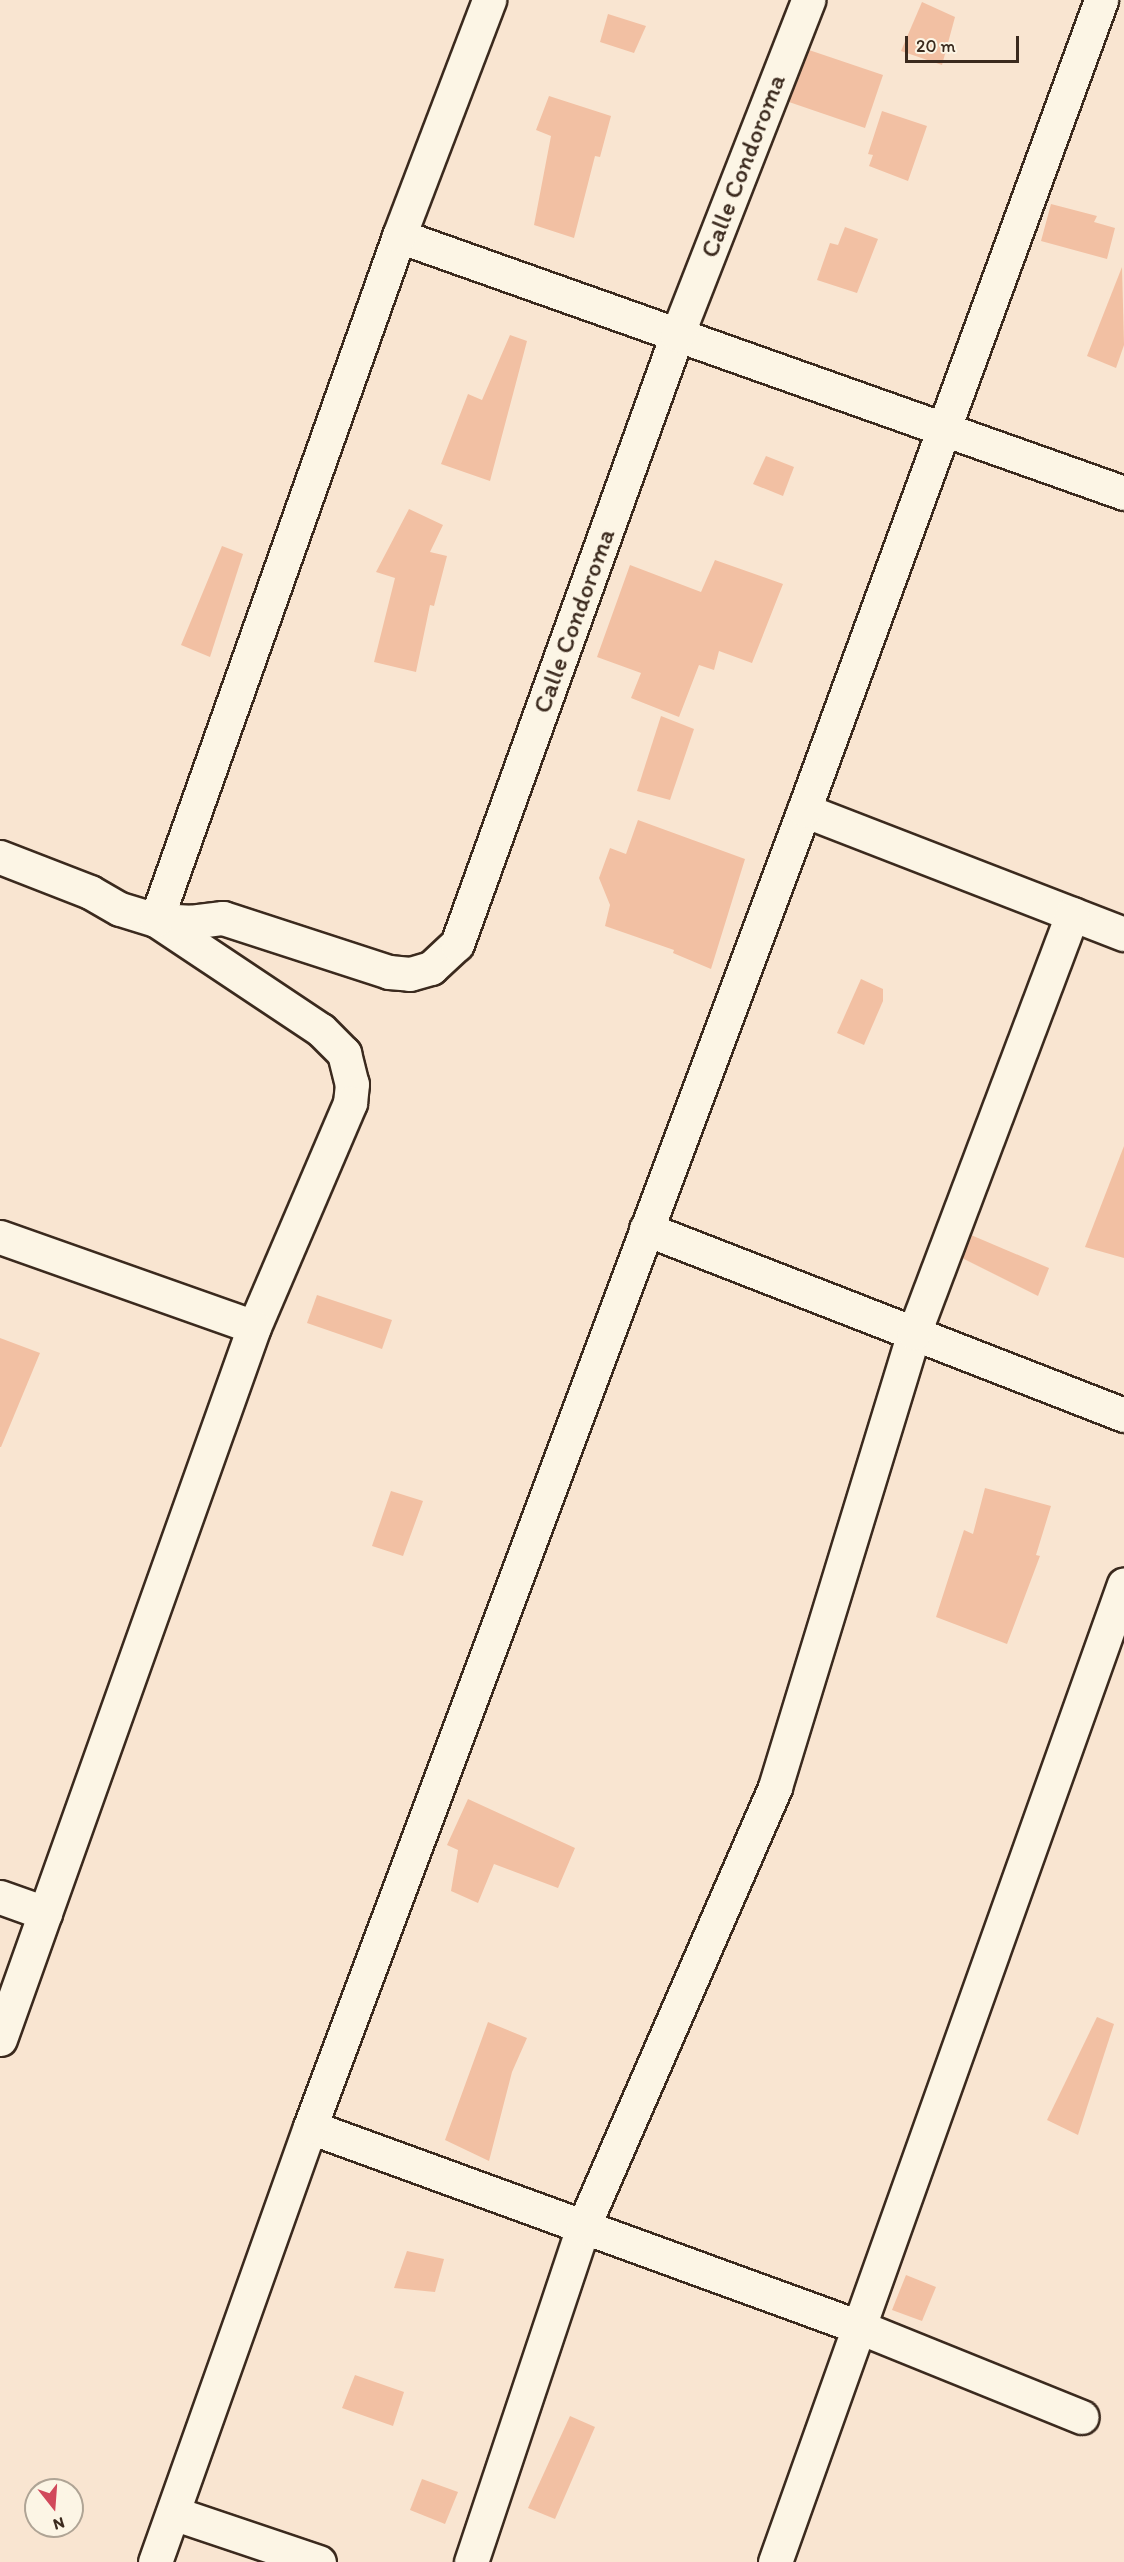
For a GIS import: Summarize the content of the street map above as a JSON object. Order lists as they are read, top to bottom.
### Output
{
  "streets": {
    "street": ["Calle Condoroma"]
  },
  "scale_bar": "20 m",
  "north": "bottom"
}
